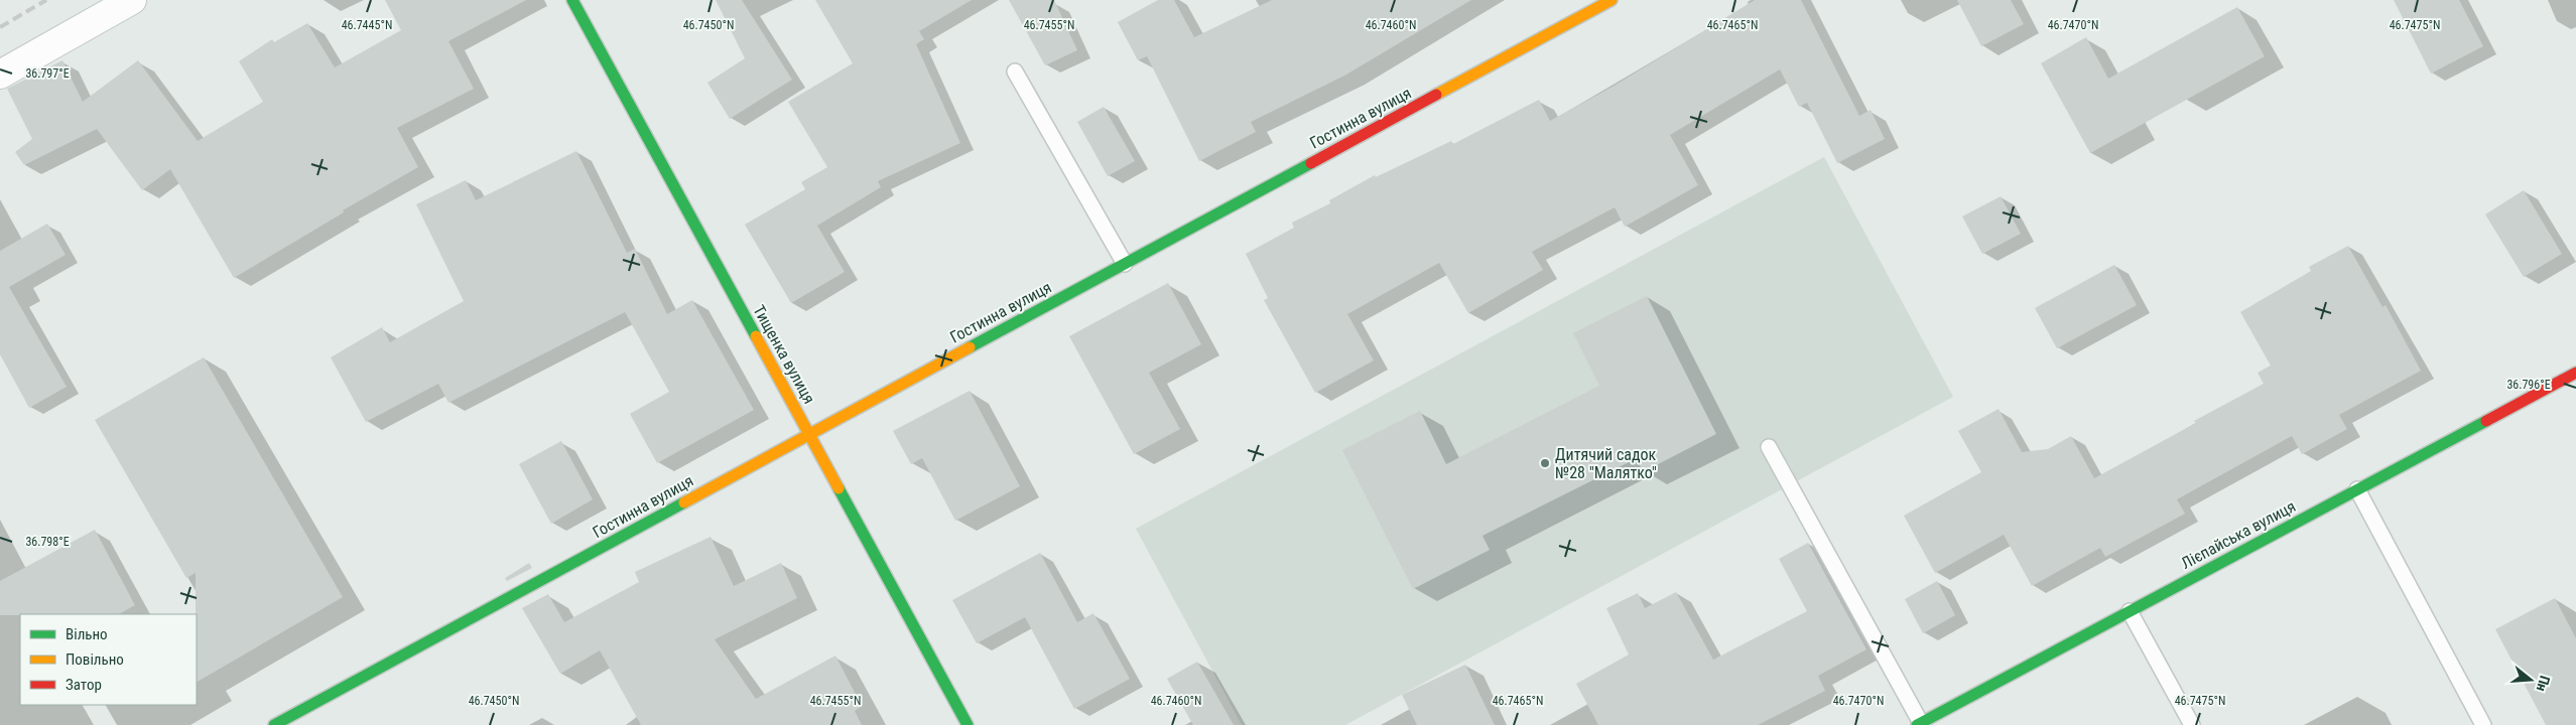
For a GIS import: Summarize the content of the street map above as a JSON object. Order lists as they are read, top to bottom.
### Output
{
  "streets": {
    "street": ["Гостинна вулиця", "Тищенка вулиця", "Лієпайська вулиця"]
  },
  "crossings": [
    ["Гостинна вулиця", "Тищенка вулиця"]
  ],
  "places": ["Дитячий садок №28 \"Малятко\""],
  "legend": ["Вільно", "Повільно", "Затор"],
  "north": "right",
  "coordinates": [
    "46.7445°N",
    "46.7450°N",
    "46.7455°N",
    "46.7460°N",
    "46.7465°N",
    "46.7470°N",
    "46.7475°N",
    "36.797°E",
    "36.796°E",
    "36.798°E"
  ]
}
